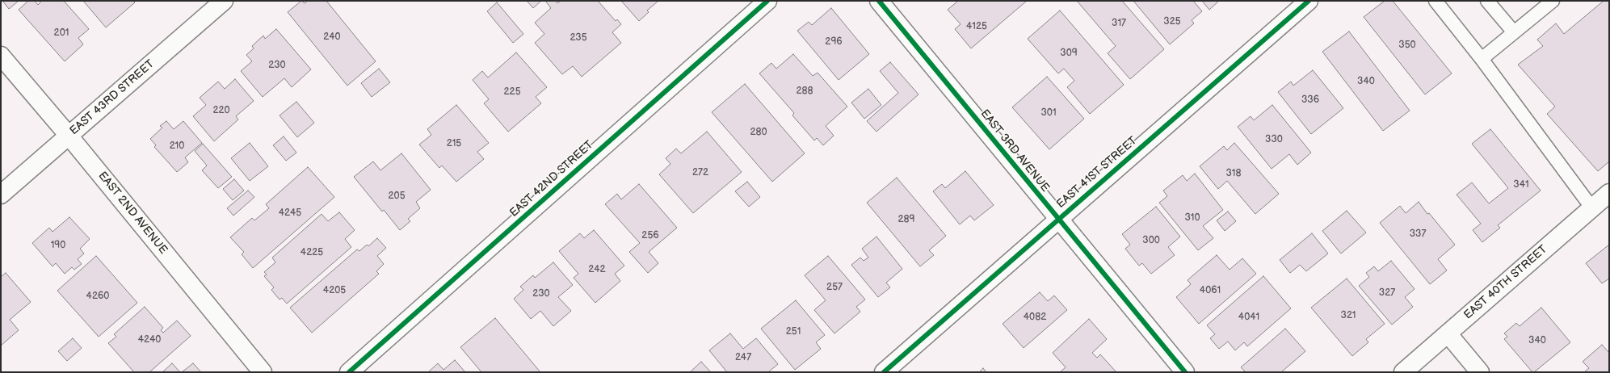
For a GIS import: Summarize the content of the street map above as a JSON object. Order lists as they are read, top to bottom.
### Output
{
  "streets": {
    "street": [
      "EAST 43RD STREET",
      "EAST 3RD AVENUE",
      "EAST 41ST STREET",
      "EAST 42ND STREET",
      "EAST 2ND AVENUE",
      "EAST 40TH STREET"
    ]
  },
  "crossings": [
    ["EAST 43RD STREET", "EAST 2ND AVENUE"],
    ["EAST 3RD AVENUE", "EAST 41ST STREET"]
  ],
  "house_numbers": [
    "325",
    "317",
    "4125",
    "201",
    "240",
    "235",
    "296",
    "350",
    "309",
    "230",
    "340",
    "288",
    "225",
    "336",
    "220",
    "301",
    "280",
    "330",
    "215",
    "210",
    "272",
    "318",
    "341",
    "205",
    "4245",
    "310",
    "289",
    "337",
    "256",
    "300",
    "190",
    "4225",
    "242",
    "257",
    "4205",
    "4061",
    "327",
    "230",
    "4260",
    "321",
    "4082",
    "4041",
    "251",
    "4240",
    "340",
    "247"
  ]
}
